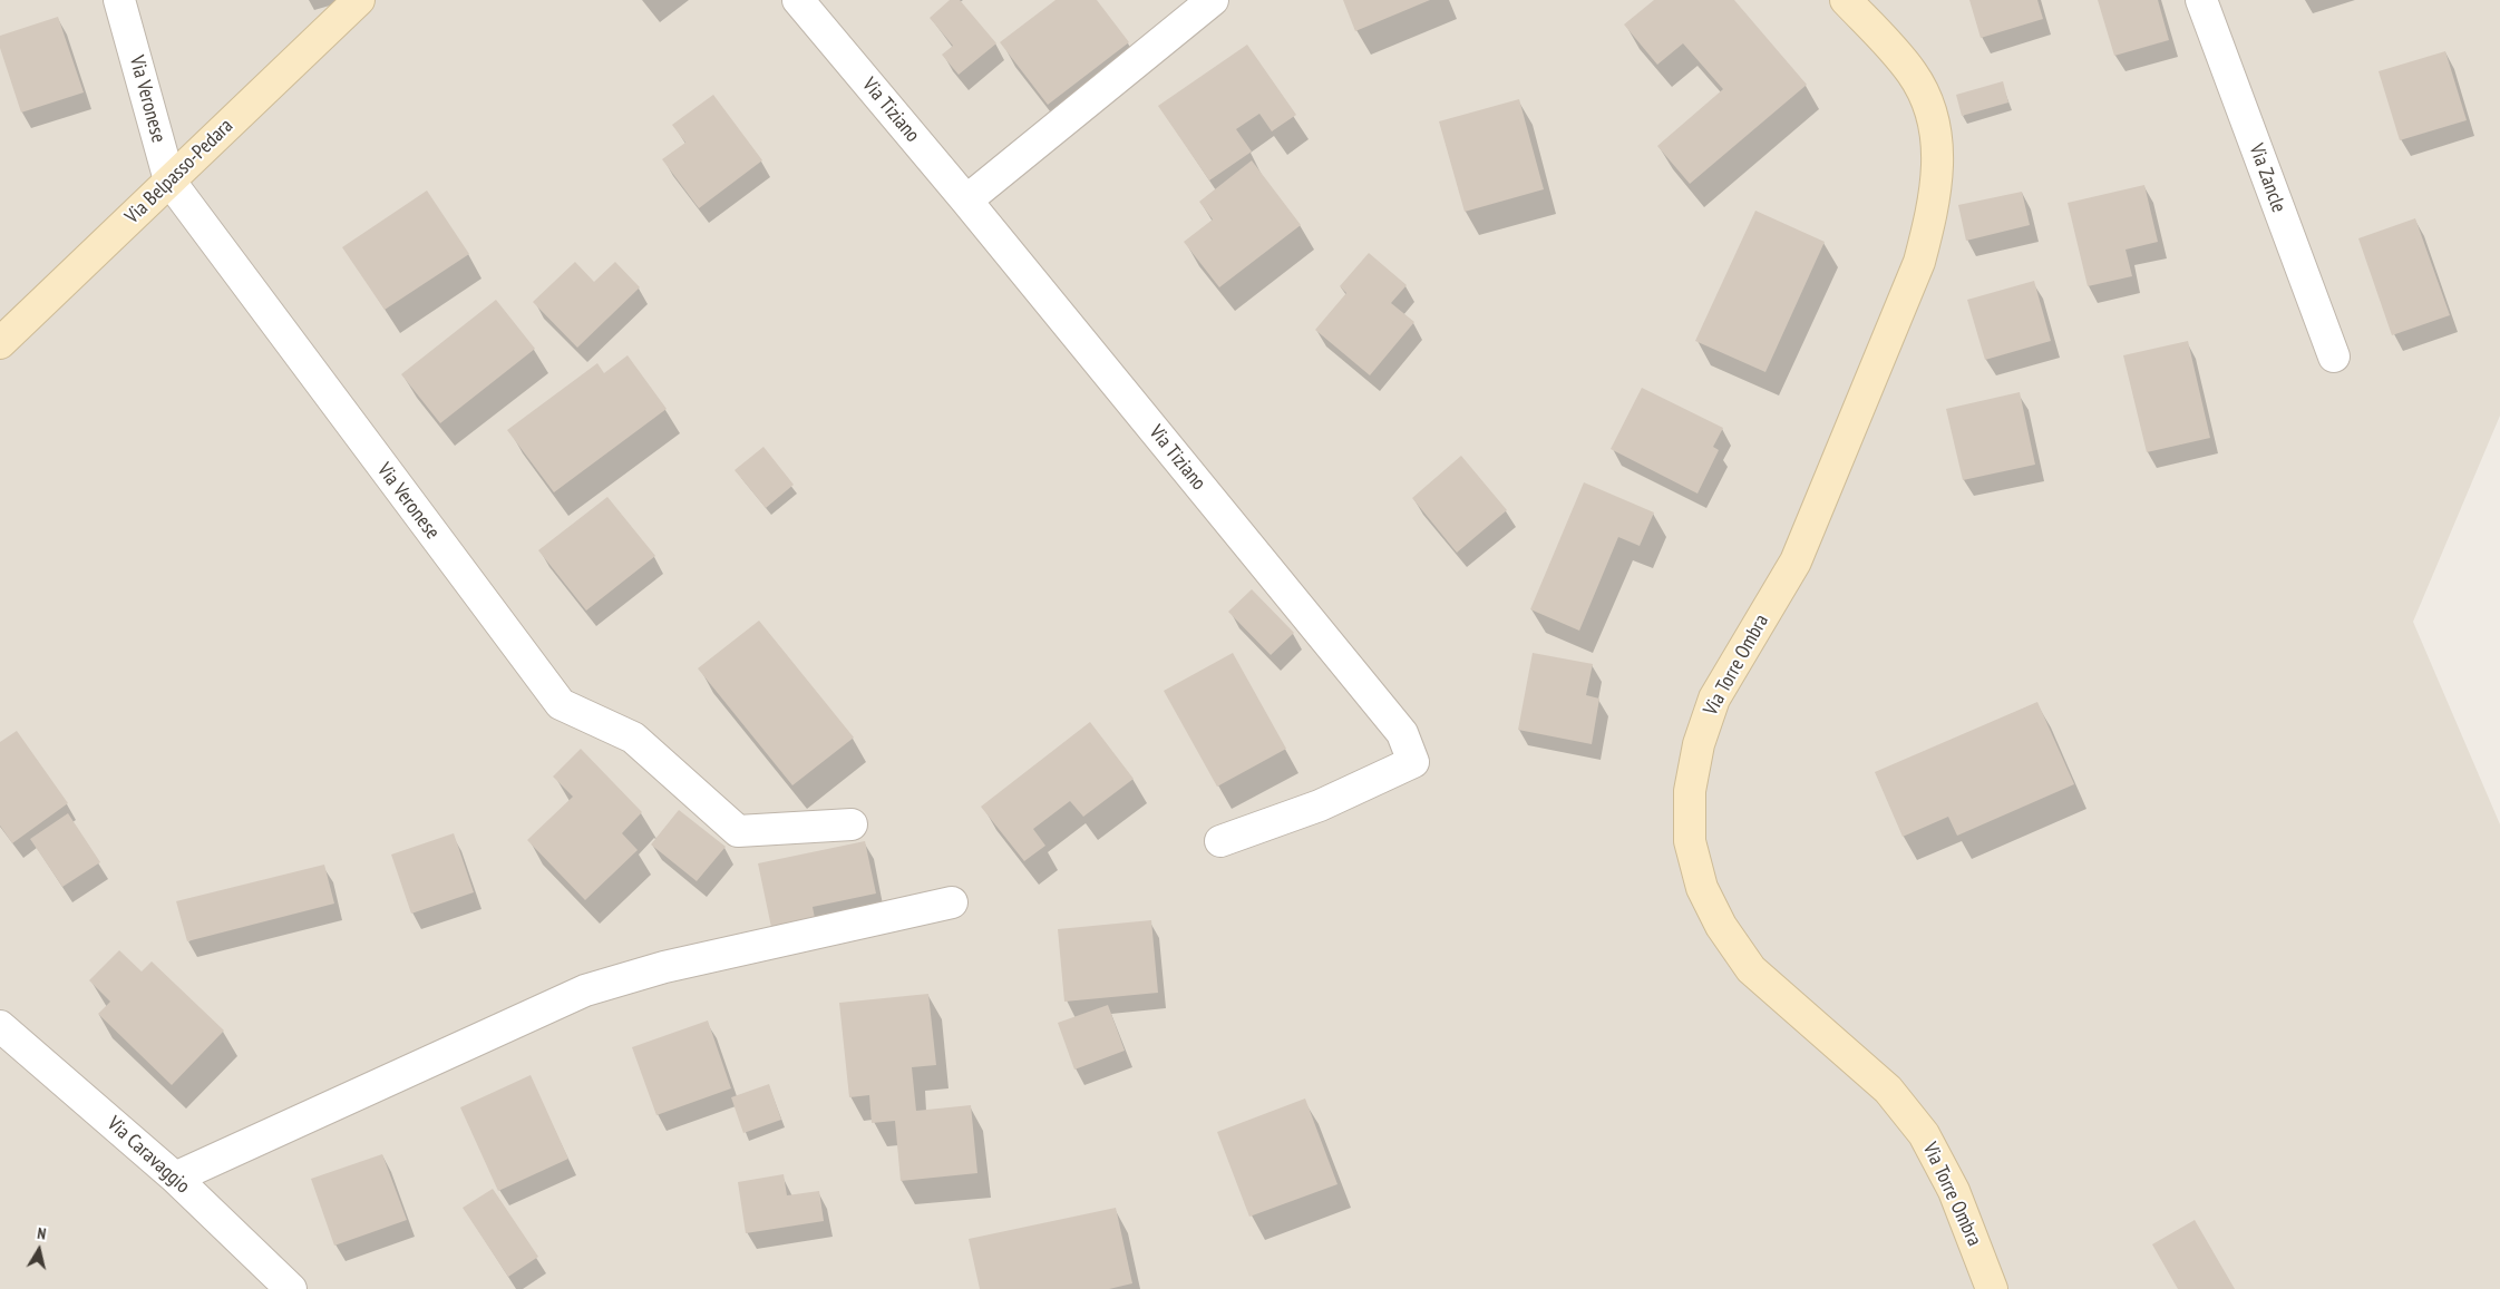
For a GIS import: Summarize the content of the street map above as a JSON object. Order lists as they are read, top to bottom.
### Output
{
  "streets": {
    "street": [
      "Via Veronese",
      "Via Tiziano",
      "Via Belpasso-Pedara",
      "Via Zancle",
      "Via Torre Ombra",
      "Via Caravaggio"
    ]
  },
  "crossings": [
    ["Via Veronese", "Via Belpasso-Pedara"]
  ],
  "north": "top"
}
